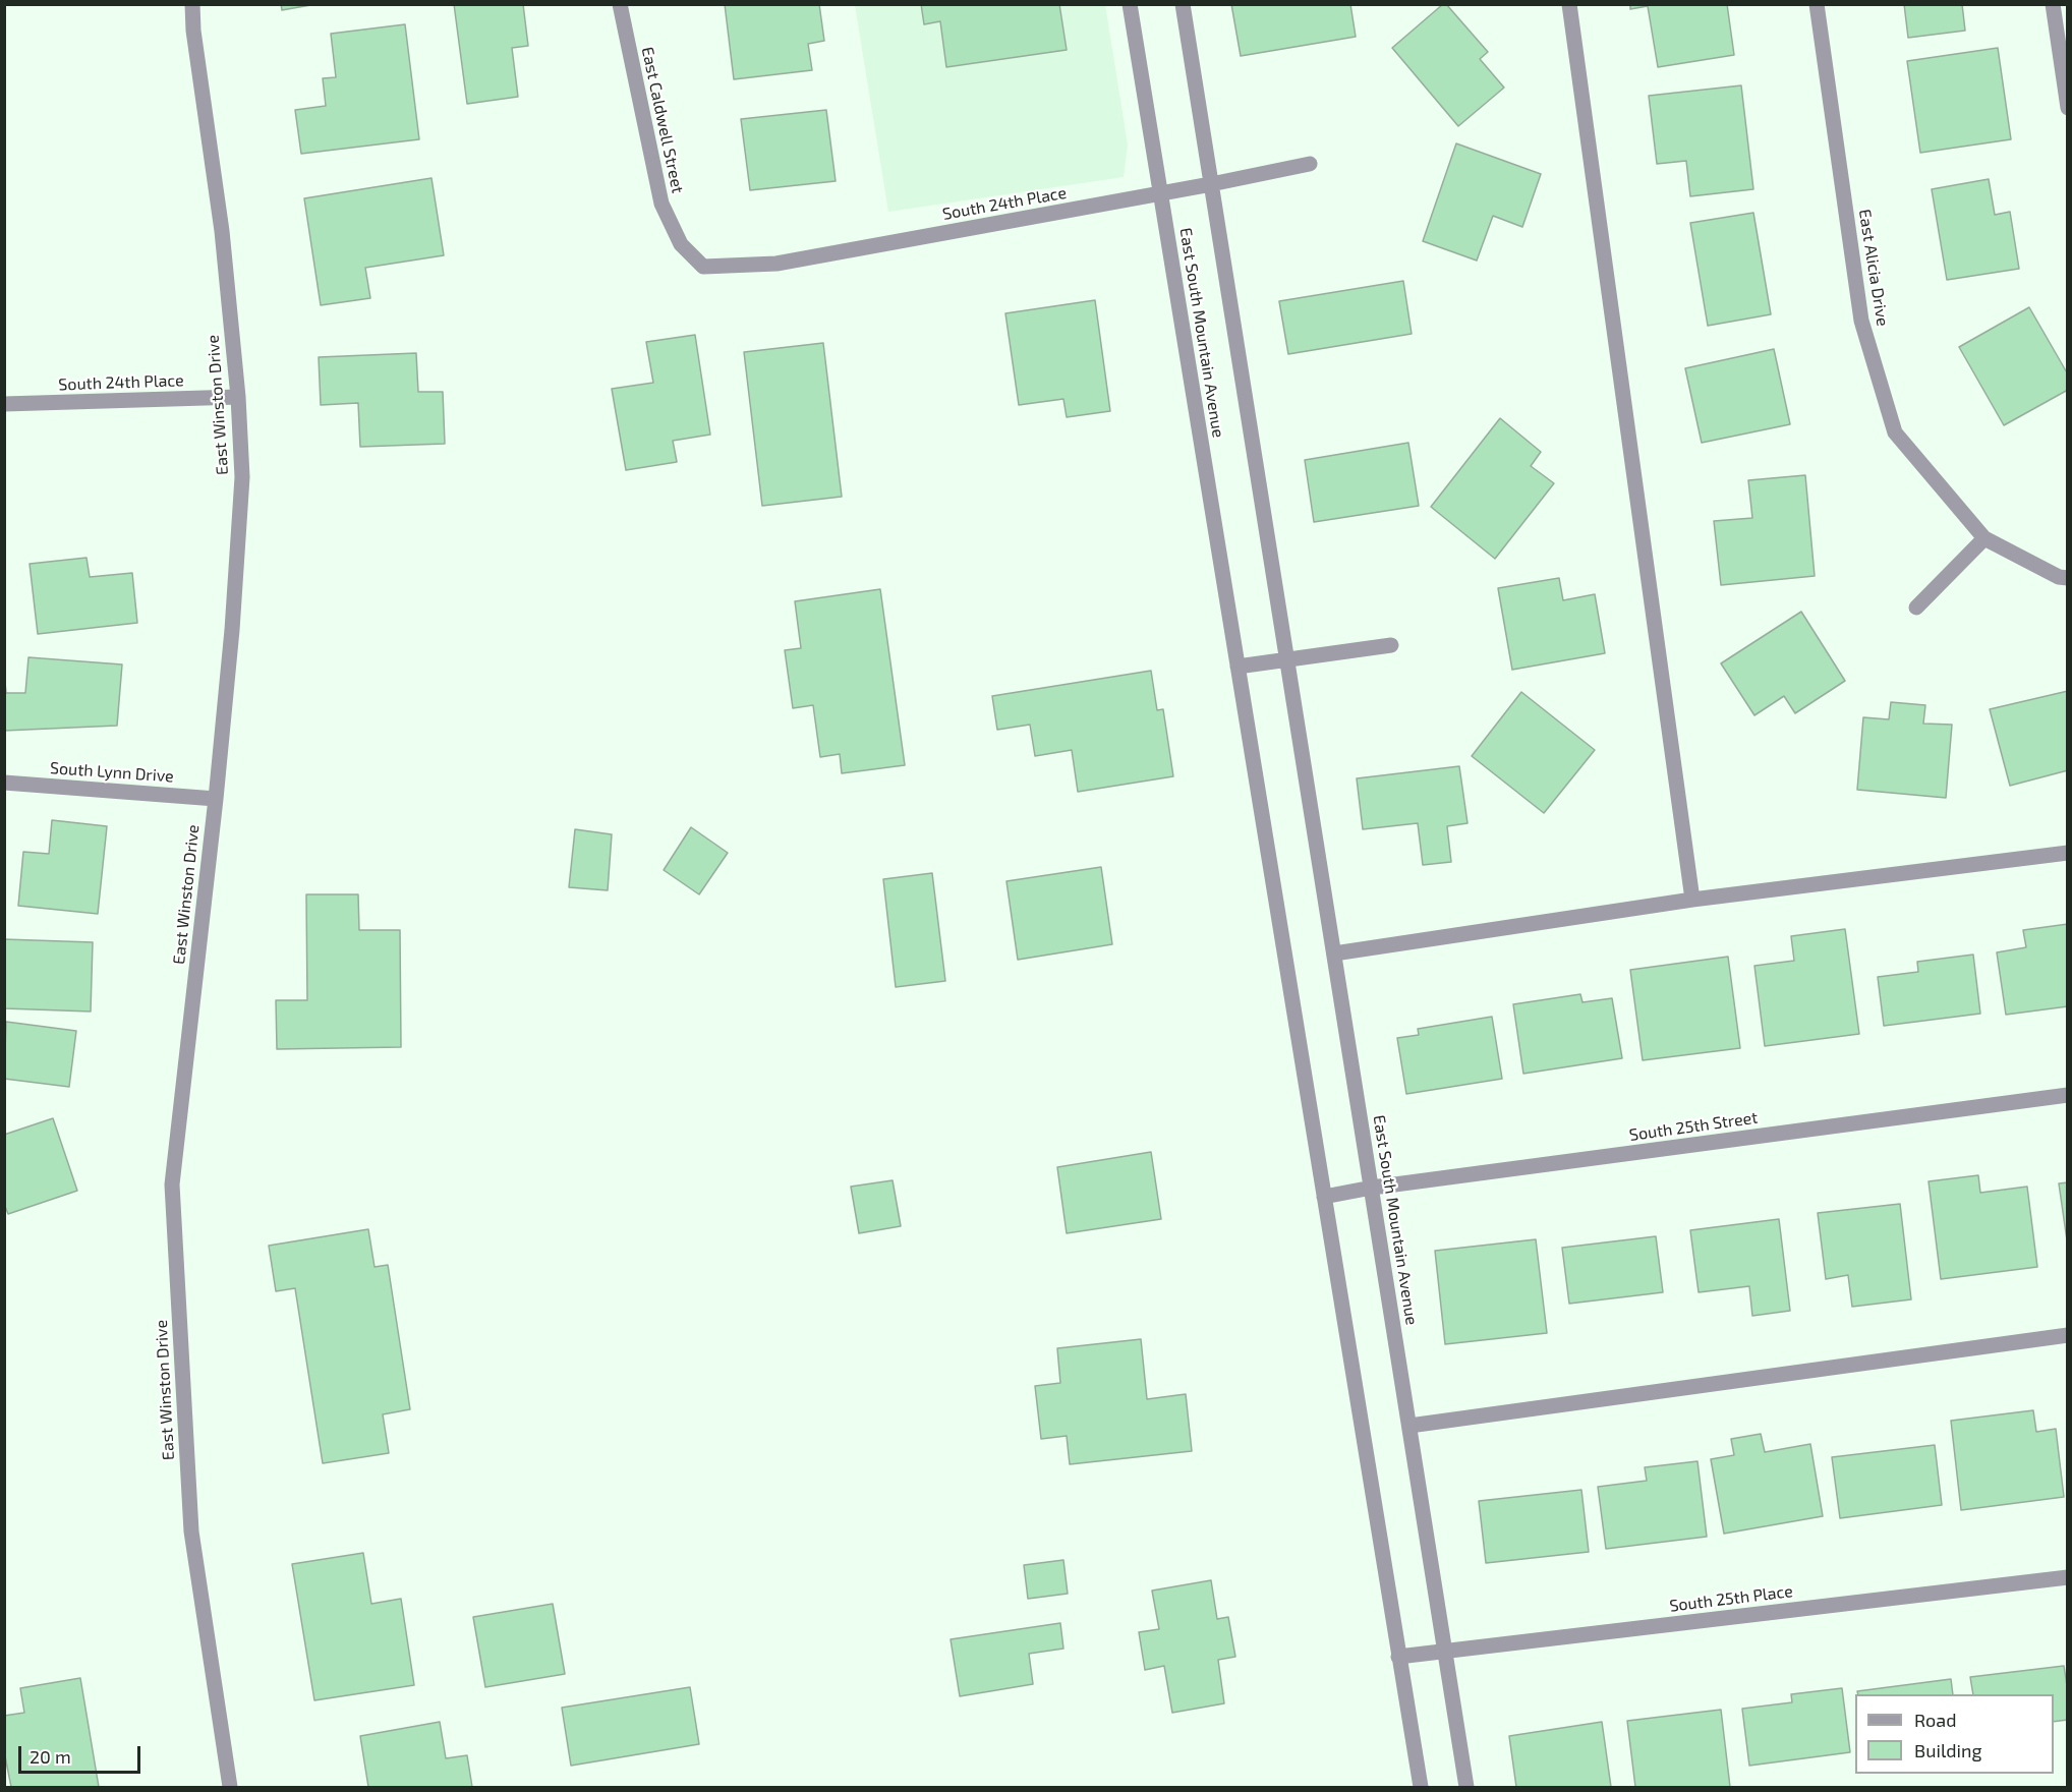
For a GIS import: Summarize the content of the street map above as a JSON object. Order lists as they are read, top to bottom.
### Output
{
  "streets": {
    "street": [
      "East Caldwell Street",
      "South 24th Place",
      "East Alicia Drive",
      "East South Mountain Avenue",
      "East Winston Drive",
      "South Lynn Drive",
      "South 25th Street",
      "South 25th Place"
    ]
  },
  "crossings": [
    ["East Caldwell Street", "South 24th Place"],
    ["South 24th Place", "East South Mountain Avenue"],
    ["South 24th Place", "East Winston Drive"],
    ["East South Mountain Avenue", "South 25th Street"],
    ["East South Mountain Avenue", "South 25th Place"],
    ["East Winston Drive", "South Lynn Drive"]
  ],
  "legend": ["Road", "Building"],
  "scale_bar": "20 m"
}
